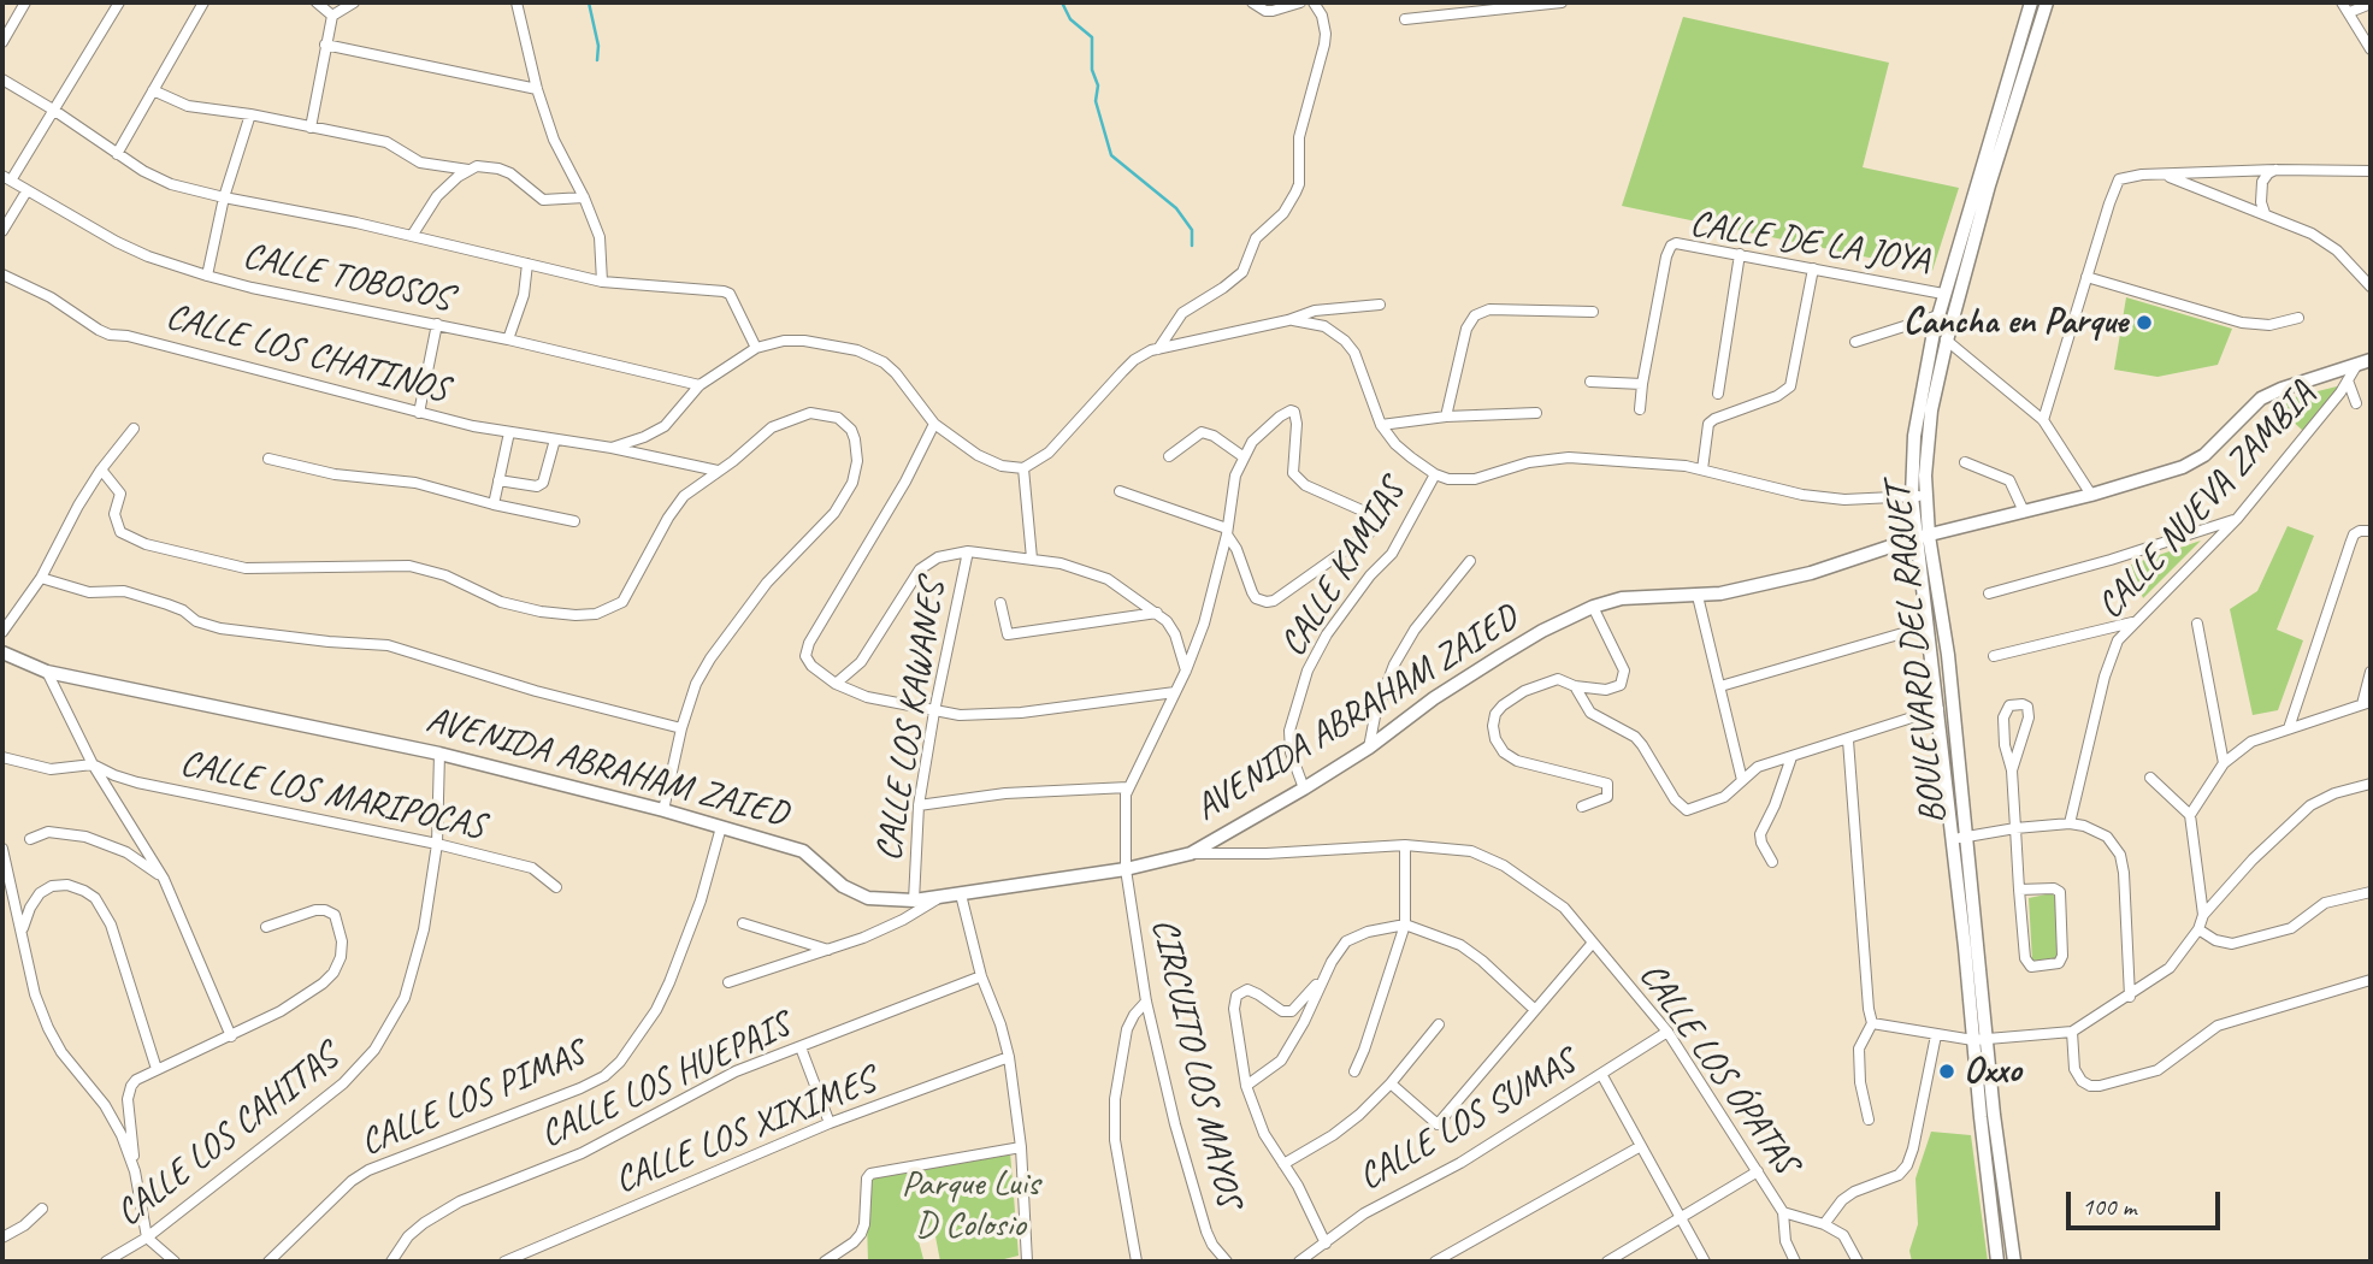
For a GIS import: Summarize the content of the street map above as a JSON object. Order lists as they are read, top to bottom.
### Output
{
  "streets": {
    "street": [
      "CALLE DE LA JOYA",
      "CALLE TOBOSOS",
      "CALLE LOS CHATINOS",
      "CALLE NUEVA ZAMBIA",
      "CALLE KAMIAS",
      "BOULEVARD DEL RAQUET",
      "AVENIDA ABRAHAM ZAIED",
      "CALLE LOS KAWANES",
      "CALLE LOS MARIPOCAS",
      "CIRCUITO LOS MAYOS",
      "CALLE LOS ÓPATAS",
      "CALLE LOS HUEPAIS",
      "CALLE LOS PIMAS",
      "CALLE LOS SUMAS",
      "CALLE LOS XIXIMES",
      "CALLE LOS CAHITAS"
    ]
  },
  "crossings": [
    ["CALLE DE LA JOYA", "BOULEVARD DEL RAQUET"],
    ["CALLE TOBOSOS", "CALLE LOS CHATINOS"],
    ["CALLE NUEVA ZAMBIA", "AVENIDA ABRAHAM ZAIED"],
    ["CALLE KAMIAS", "AVENIDA ABRAHAM ZAIED"],
    ["BOULEVARD DEL RAQUET", "AVENIDA ABRAHAM ZAIED"],
    ["AVENIDA ABRAHAM ZAIED", "CALLE LOS KAWANES"],
    ["AVENIDA ABRAHAM ZAIED", "CIRCUITO LOS MAYOS"],
    ["AVENIDA ABRAHAM ZAIED", "CALLE LOS ÓPATAS"],
    ["AVENIDA ABRAHAM ZAIED", "CALLE LOS PIMAS"],
    ["AVENIDA ABRAHAM ZAIED", "CALLE LOS CAHITAS"],
    ["CALLE LOS MARIPOCAS", "CALLE LOS CAHITAS"],
    ["CALLE LOS ÓPATAS", "CALLE LOS SUMAS"]
  ],
  "parks": ["Parque Luis D Colosio"],
  "places": ["Cancha en Parque", "Oxxo"],
  "scale_bar": "100 m"
}
